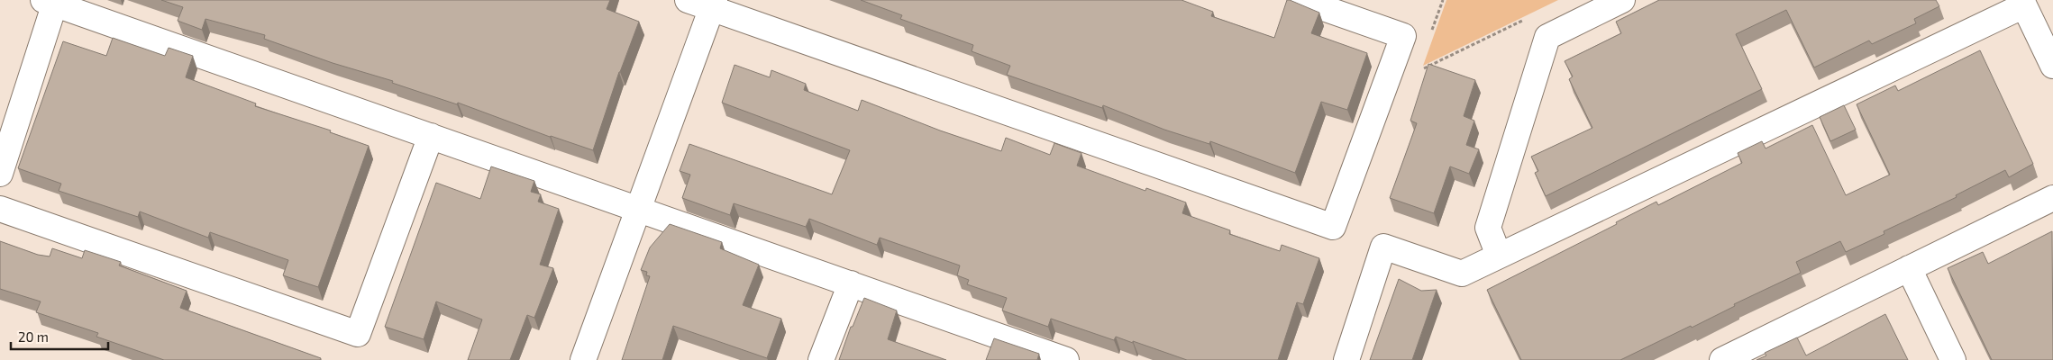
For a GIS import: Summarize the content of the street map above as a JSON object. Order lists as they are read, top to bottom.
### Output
{
  "scale_bar": "20 m"
}
